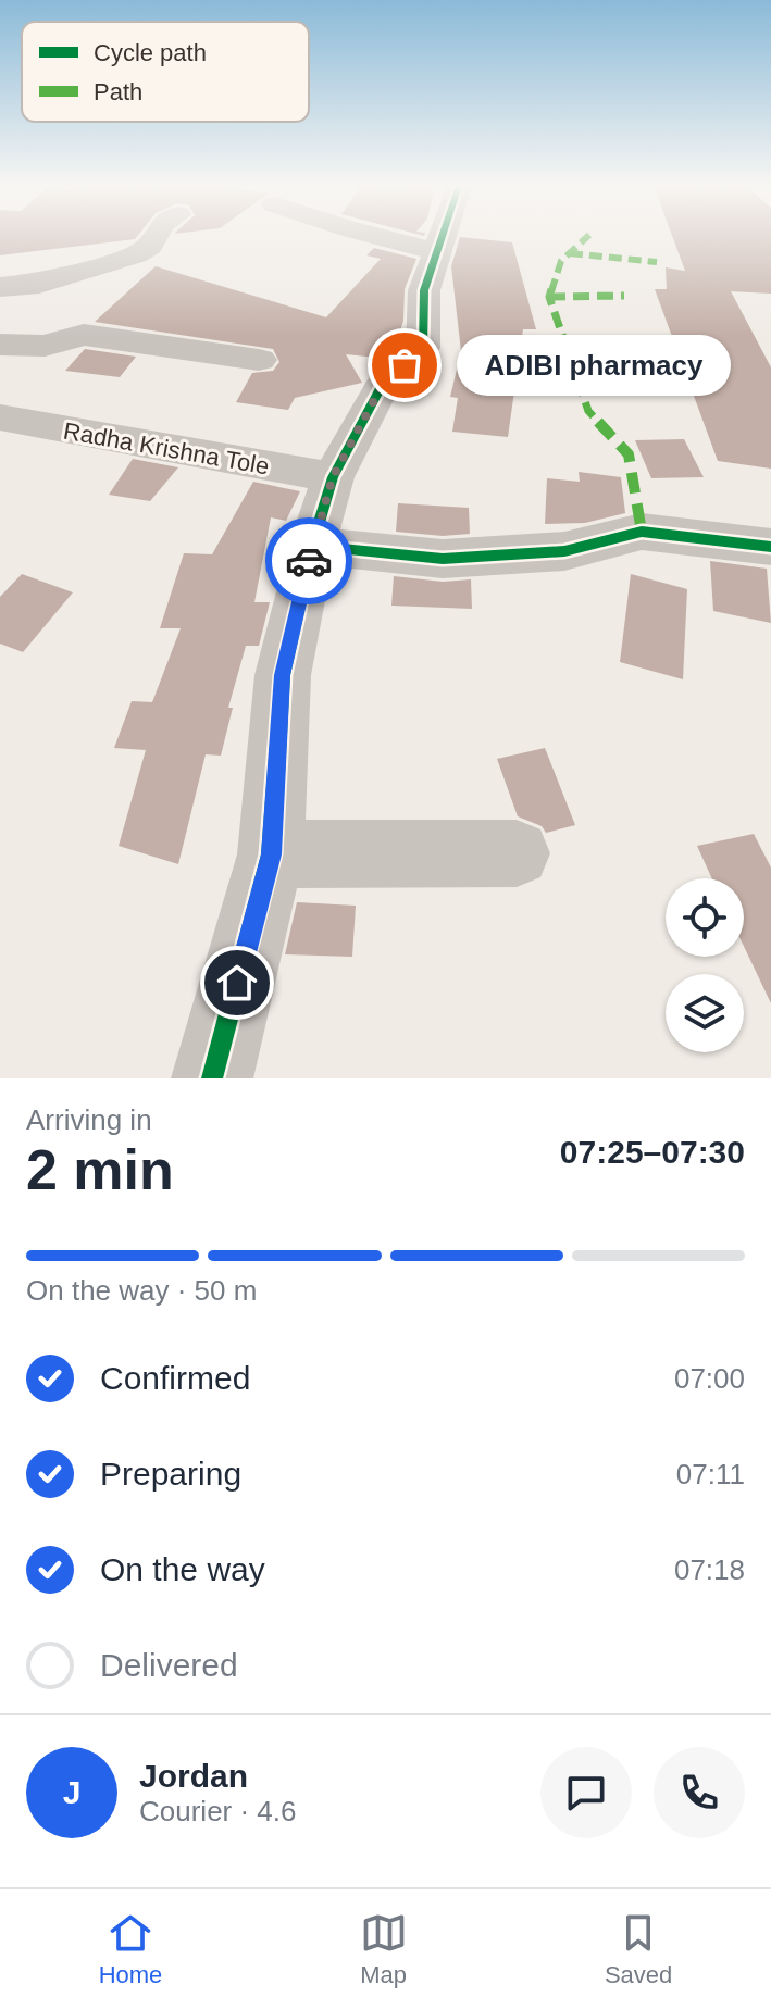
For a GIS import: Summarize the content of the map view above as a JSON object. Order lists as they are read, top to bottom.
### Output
{
  "streets": {
    "street": ["Radha Krishna Tole"]
  },
  "places": ["ADIBI pharmacy"],
  "legend": ["Cycle path", "Path"],
  "page": {
    "bubble": "ADIBI pharmacy",
    "heading": ["2 min", "Arriving in", "07:25–07:30"],
    "panel": ["Jordan", "Courier · 4.6"],
    "bar": "On the way · 50 m",
    "list": [
      ["Confirmed", "07:00"],
      ["Preparing", "07:11"],
      ["On the way", "07:18"],
      "Delivered"
    ],
    "round": "J",
    "tabs": ["Home", "Map", "Saved"]
  }
}
